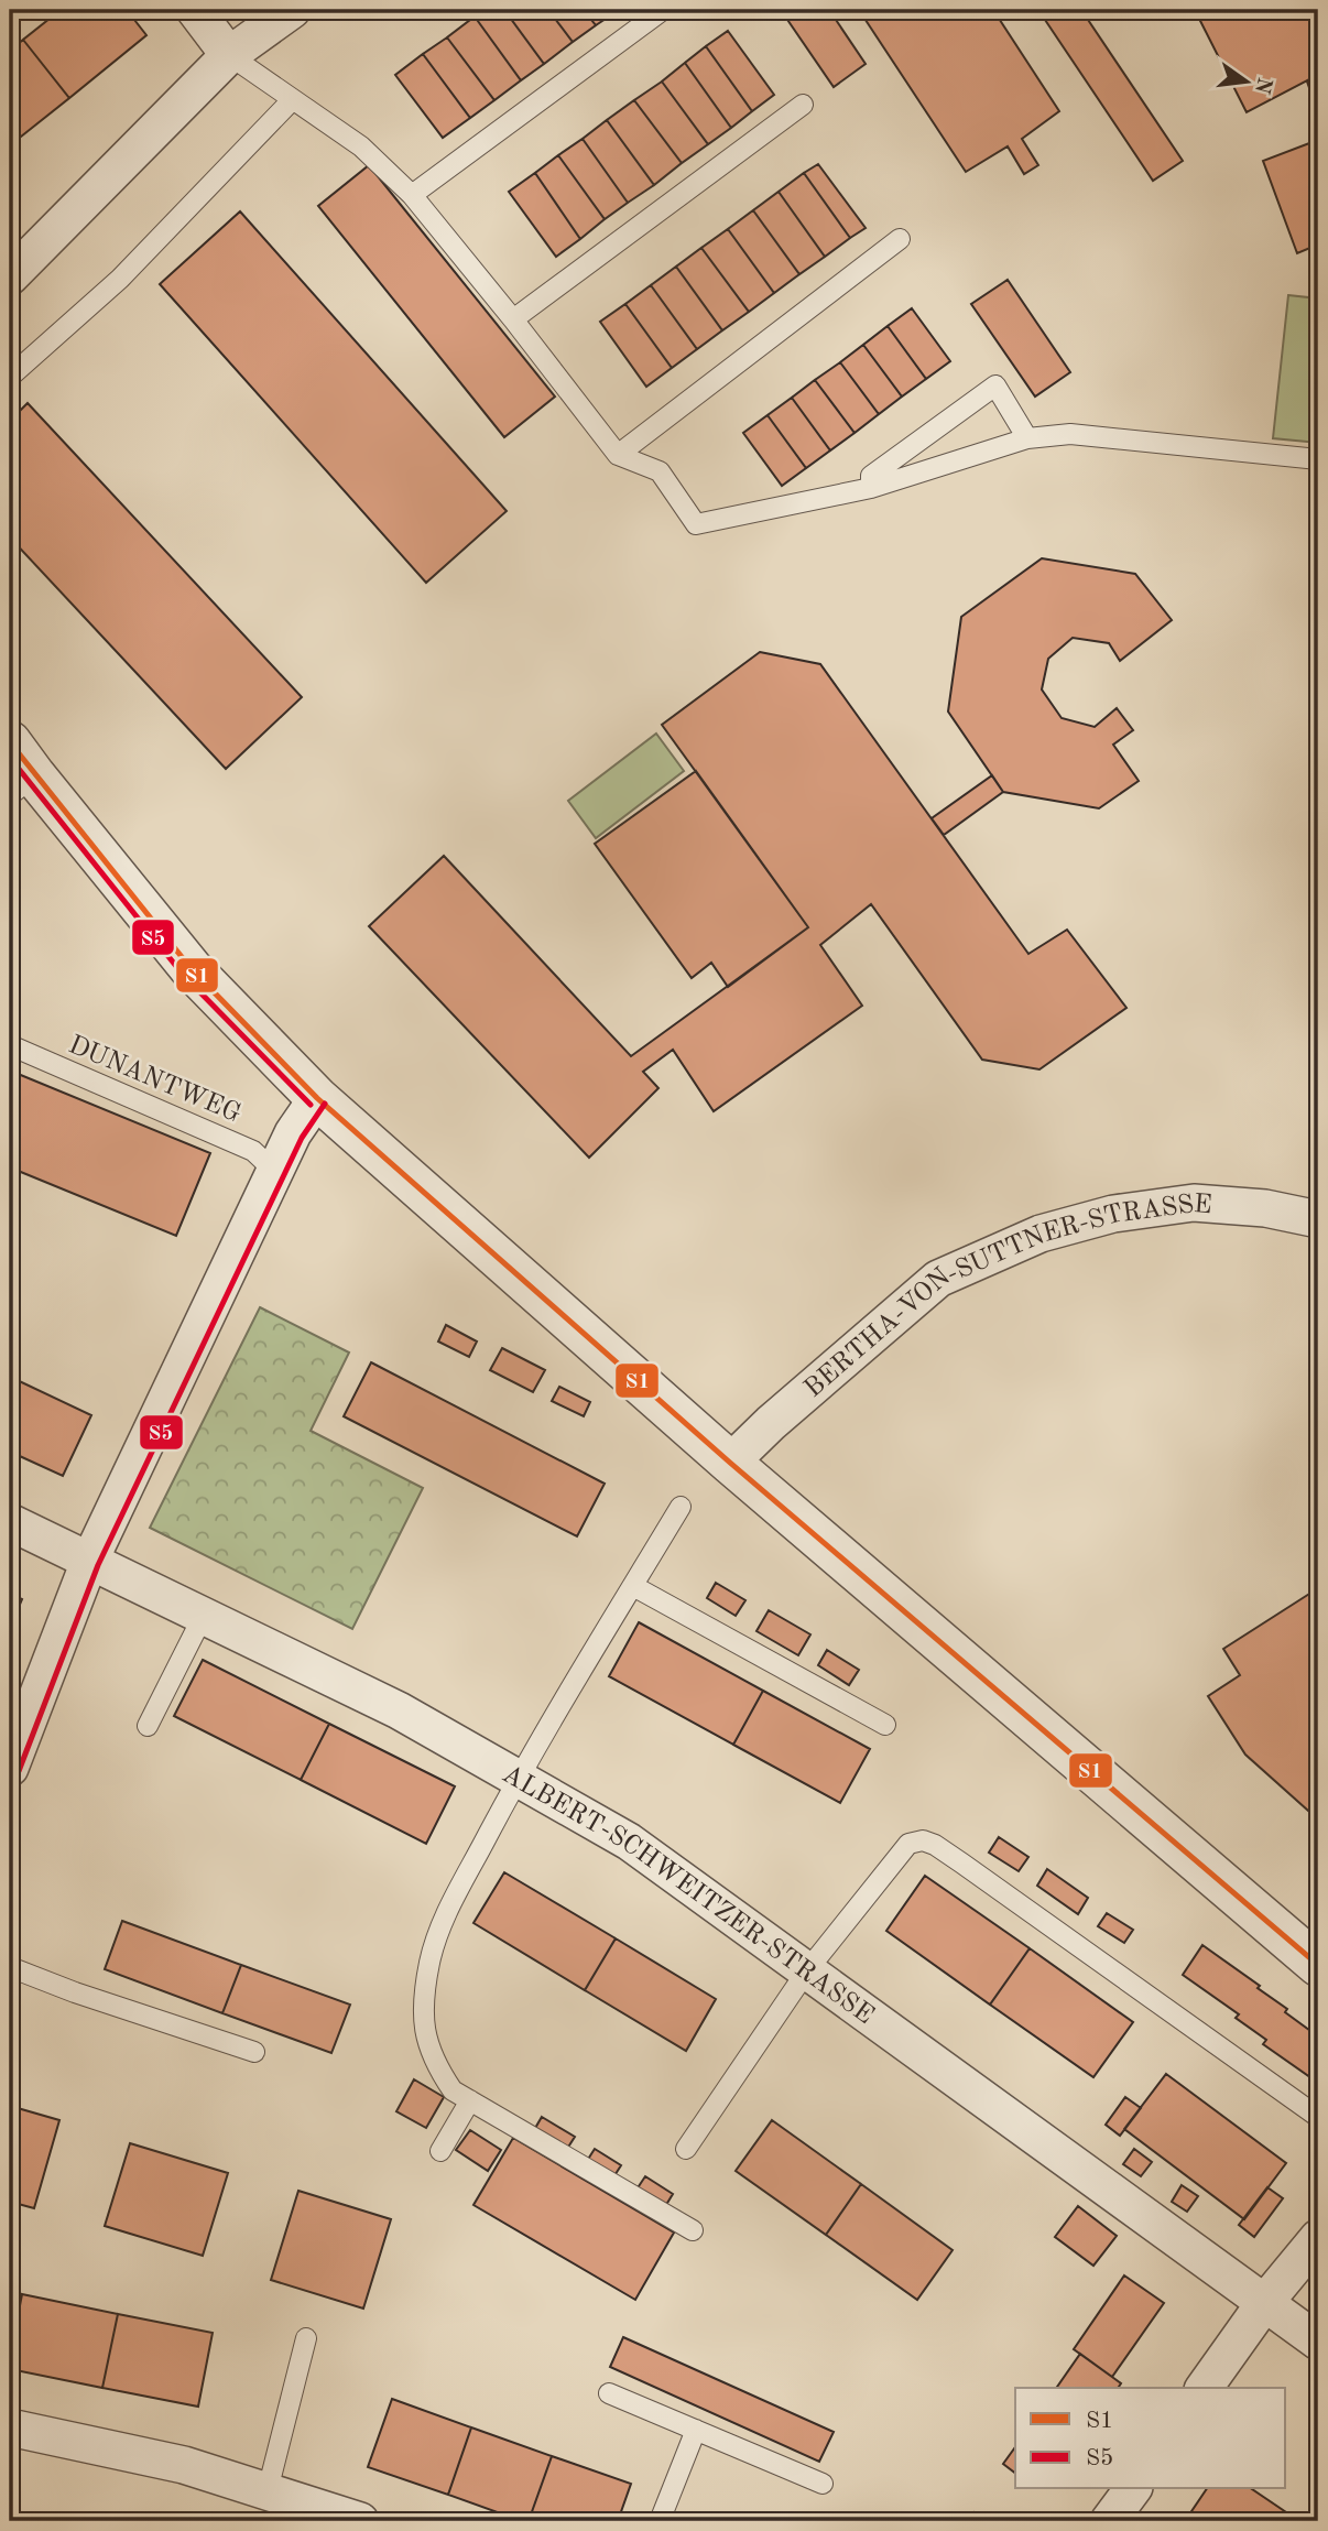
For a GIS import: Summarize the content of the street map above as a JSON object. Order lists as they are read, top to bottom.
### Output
{
  "streets": {
    "street": ["BERTHA-VON-SUTTNER-STRASSE", "ALBERT-SCHWEITZER-STRASSE"],
    "lane": ["DUNANTWEG"]
  },
  "lines": ["transit line S1", "transit line S5"],
  "legend": ["S1", "S5"],
  "north": "right"
}
